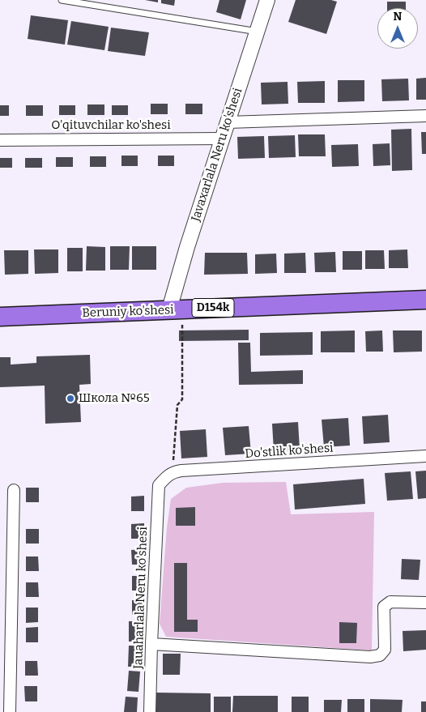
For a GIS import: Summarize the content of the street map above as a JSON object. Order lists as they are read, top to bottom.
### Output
{
  "streets": {
    "main road": ["D154k", "Beruniy ko'shesi"],
    "street": [
      "O'qituvchilar ko'shesi",
      "Javaxarlala Neru ko'shesi",
      "Do'stlik ko'shesi",
      "Jauaharlala Neru ko'shesi"
    ]
  },
  "crossings": [
    ["O'qituvchilar ko'shesi", "Javaxarlala Neru ko'shesi"],
    ["Javaxarlala Neru ko'shesi", "Beruniy ko'shesi"],
    ["Do'stlik ko'shesi", "Jauaharlala Neru ko'shesi"]
  ],
  "places": ["Школа №65"],
  "north": "top"
}
